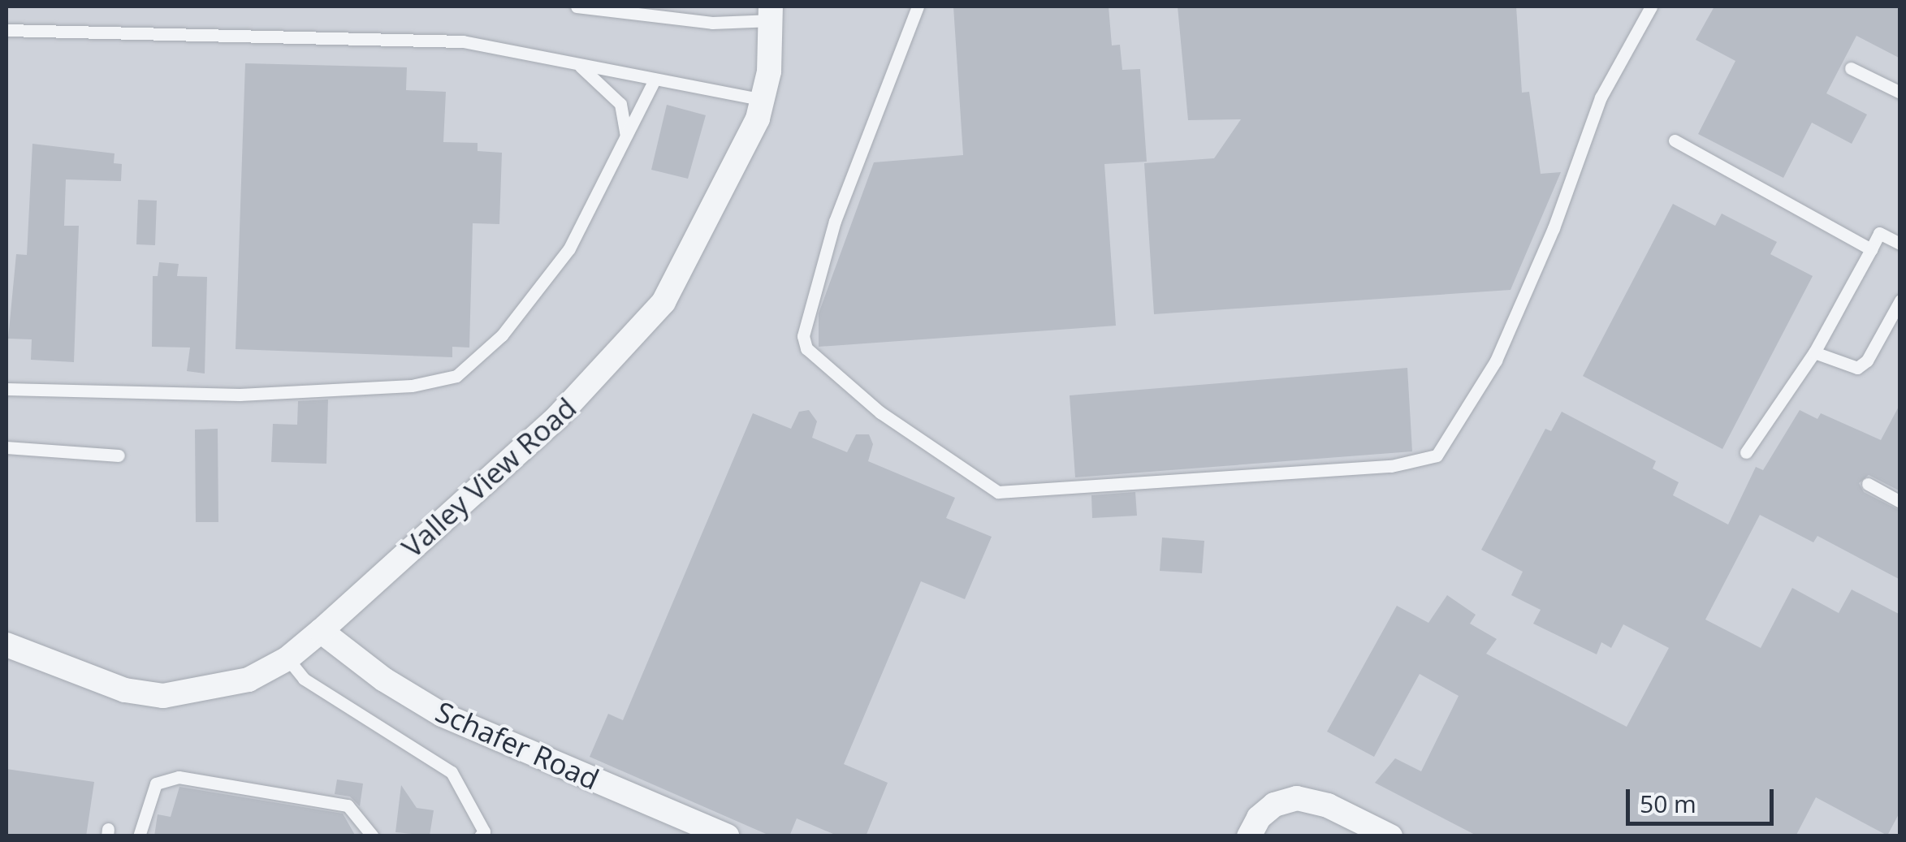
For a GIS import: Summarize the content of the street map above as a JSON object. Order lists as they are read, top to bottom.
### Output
{
  "streets": {
    "street": ["Valley View Road", "Schafer Road"]
  },
  "crossings": [
    ["Valley View Road", "Schafer Road"]
  ],
  "scale_bar": "50 m"
}
